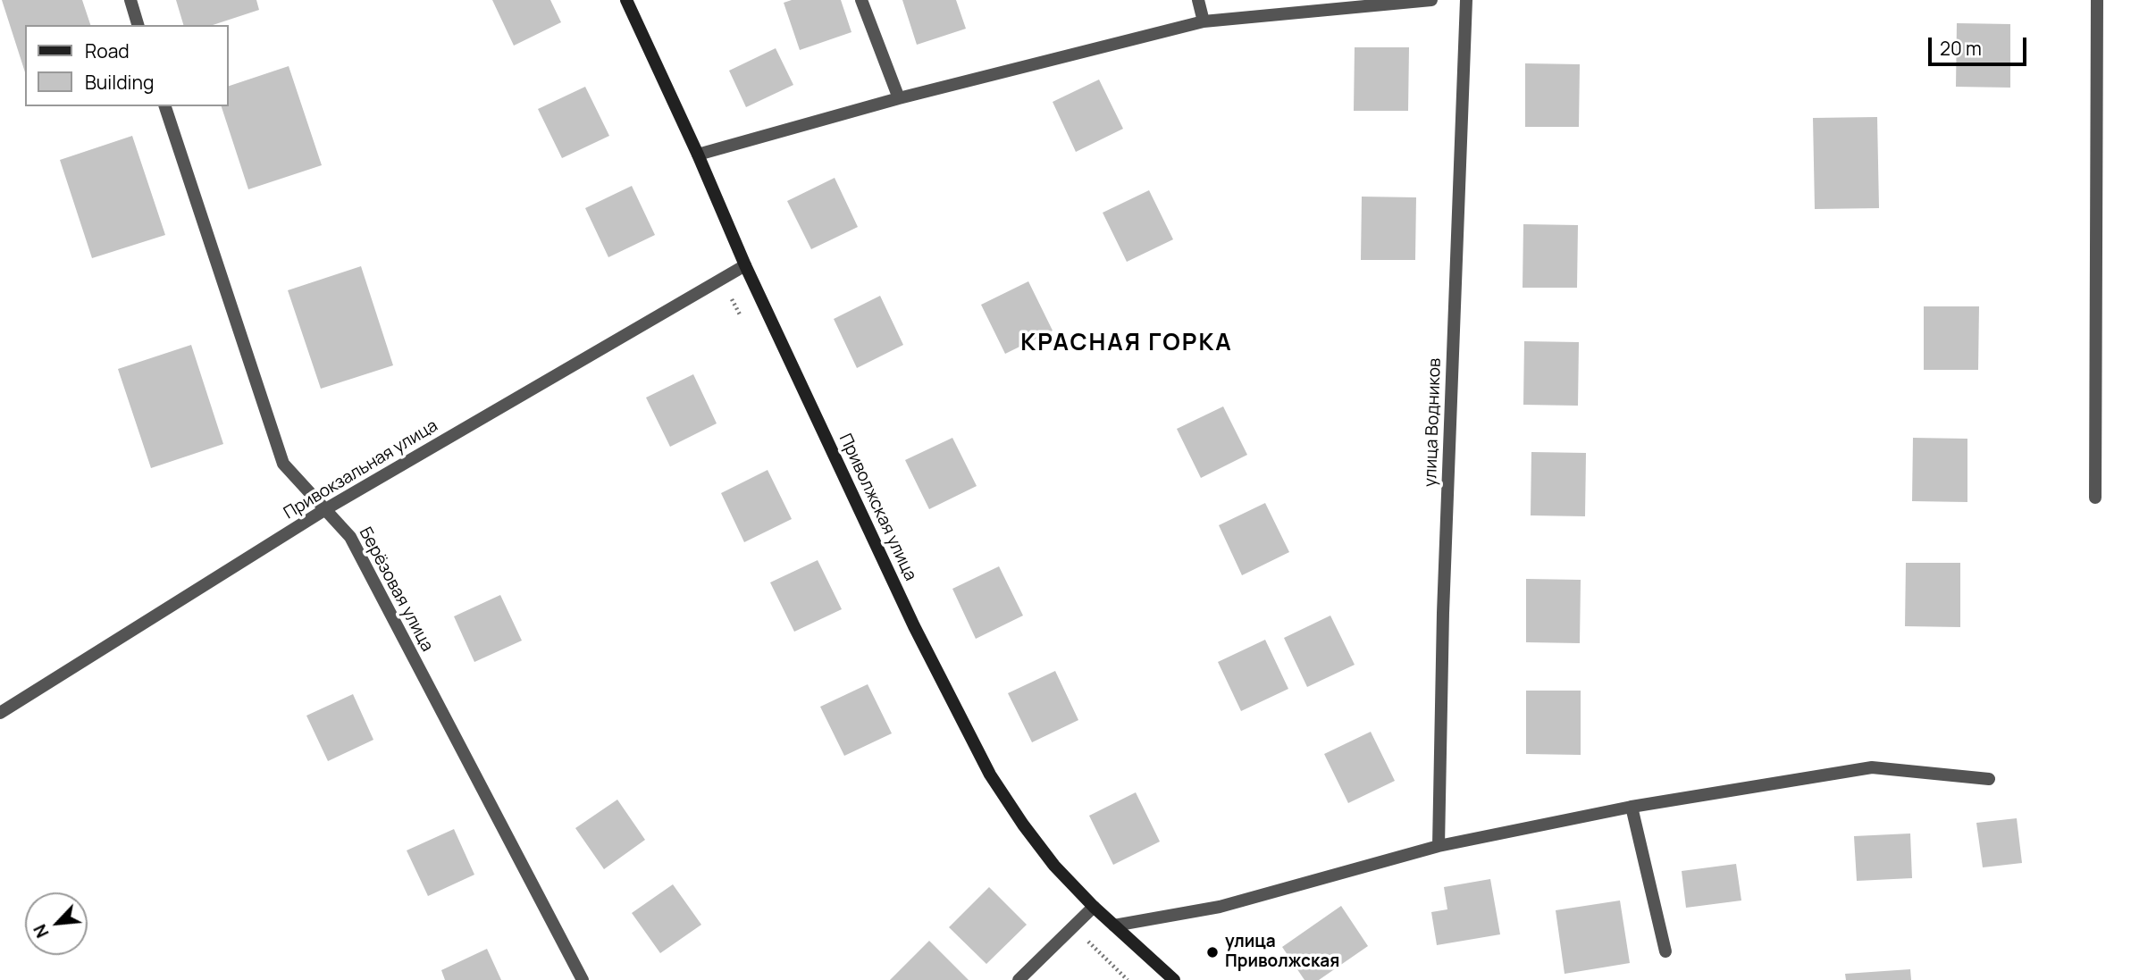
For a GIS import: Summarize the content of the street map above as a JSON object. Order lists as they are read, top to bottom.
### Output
{
  "streets": {
    "main road": ["Приволжская улица"],
    "street": ["улица Водников", "Привокзальная улица", "Берёзовая улица"]
  },
  "crossings": [
    ["Привокзальная улица", "Приволжская улица"],
    ["Привокзальная улица", "Берёзовая улица"]
  ],
  "districts": ["КРАСНАЯ ГОРКА"],
  "places": ["улица Приволжская"],
  "legend": ["Road", "Building"],
  "scale_bar": "20 m",
  "north": "bottom left"
}
